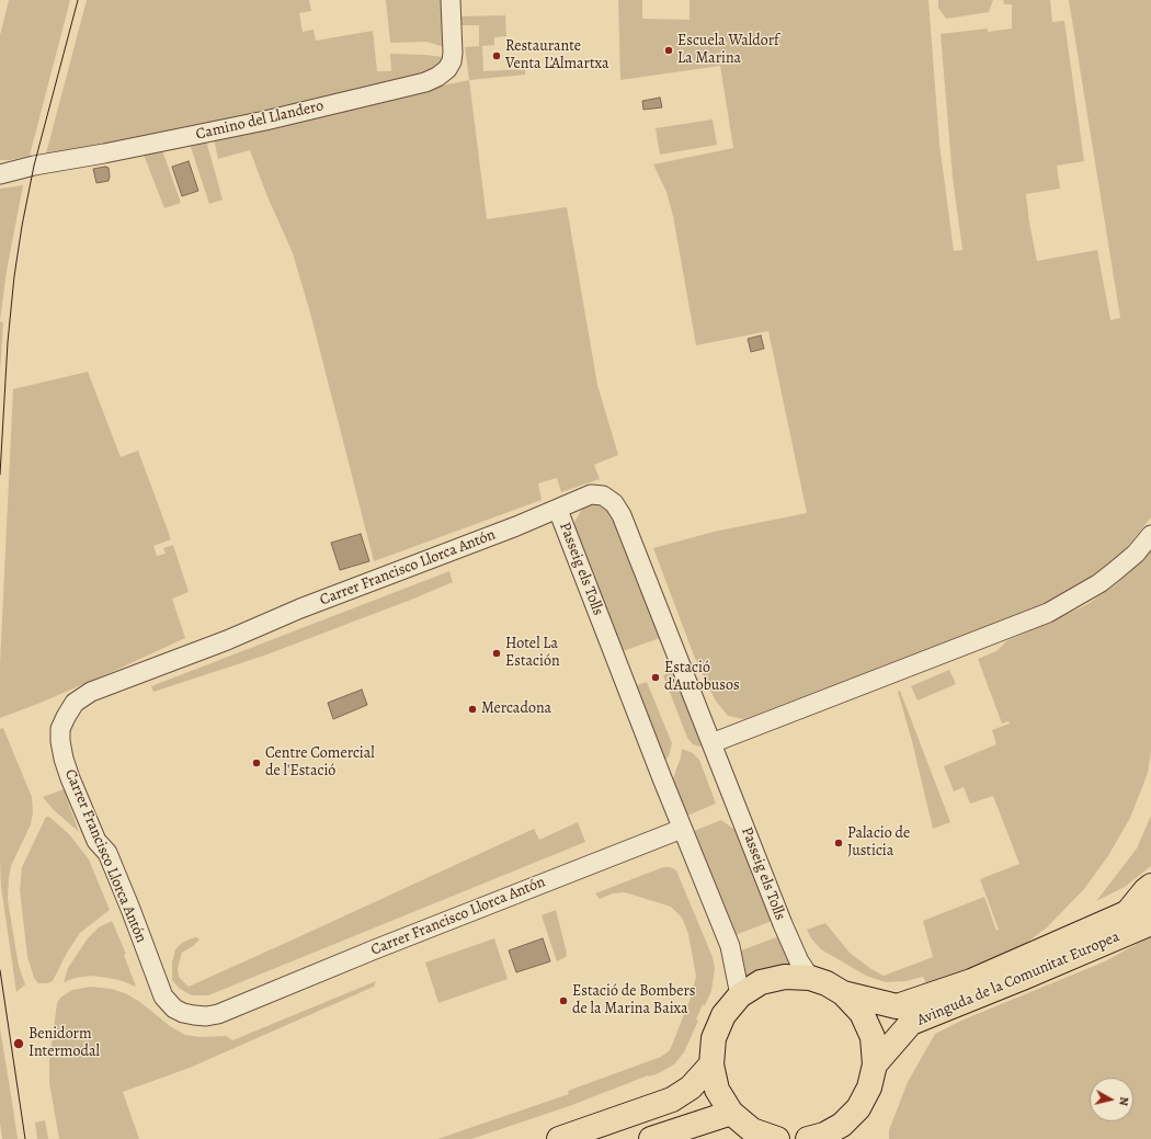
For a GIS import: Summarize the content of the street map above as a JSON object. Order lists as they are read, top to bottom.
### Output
{
  "streets": {
    "main road": ["Avinguda de la Comunitat Europea"],
    "street": ["Camino del Llandero", "Carrer Francisco Llorca Antón", "Passeig els Tolls"]
  },
  "crossings": [
    ["Carrer Francisco Llorca Antón", "Passeig els Tolls"]
  ],
  "places": [
    "Escuela Waldorf La Marina",
    "Restaurante Venta L’Almartxa",
    "Hotel La Estación",
    "Estació d'Autobusos",
    "Mercadona",
    "Centre Comercial de l'Estació",
    "Palacio de Justicia",
    "Estació de Bombers de la Marina Baixa",
    "Benidorm Intermodal"
  ],
  "north": "right"
}
